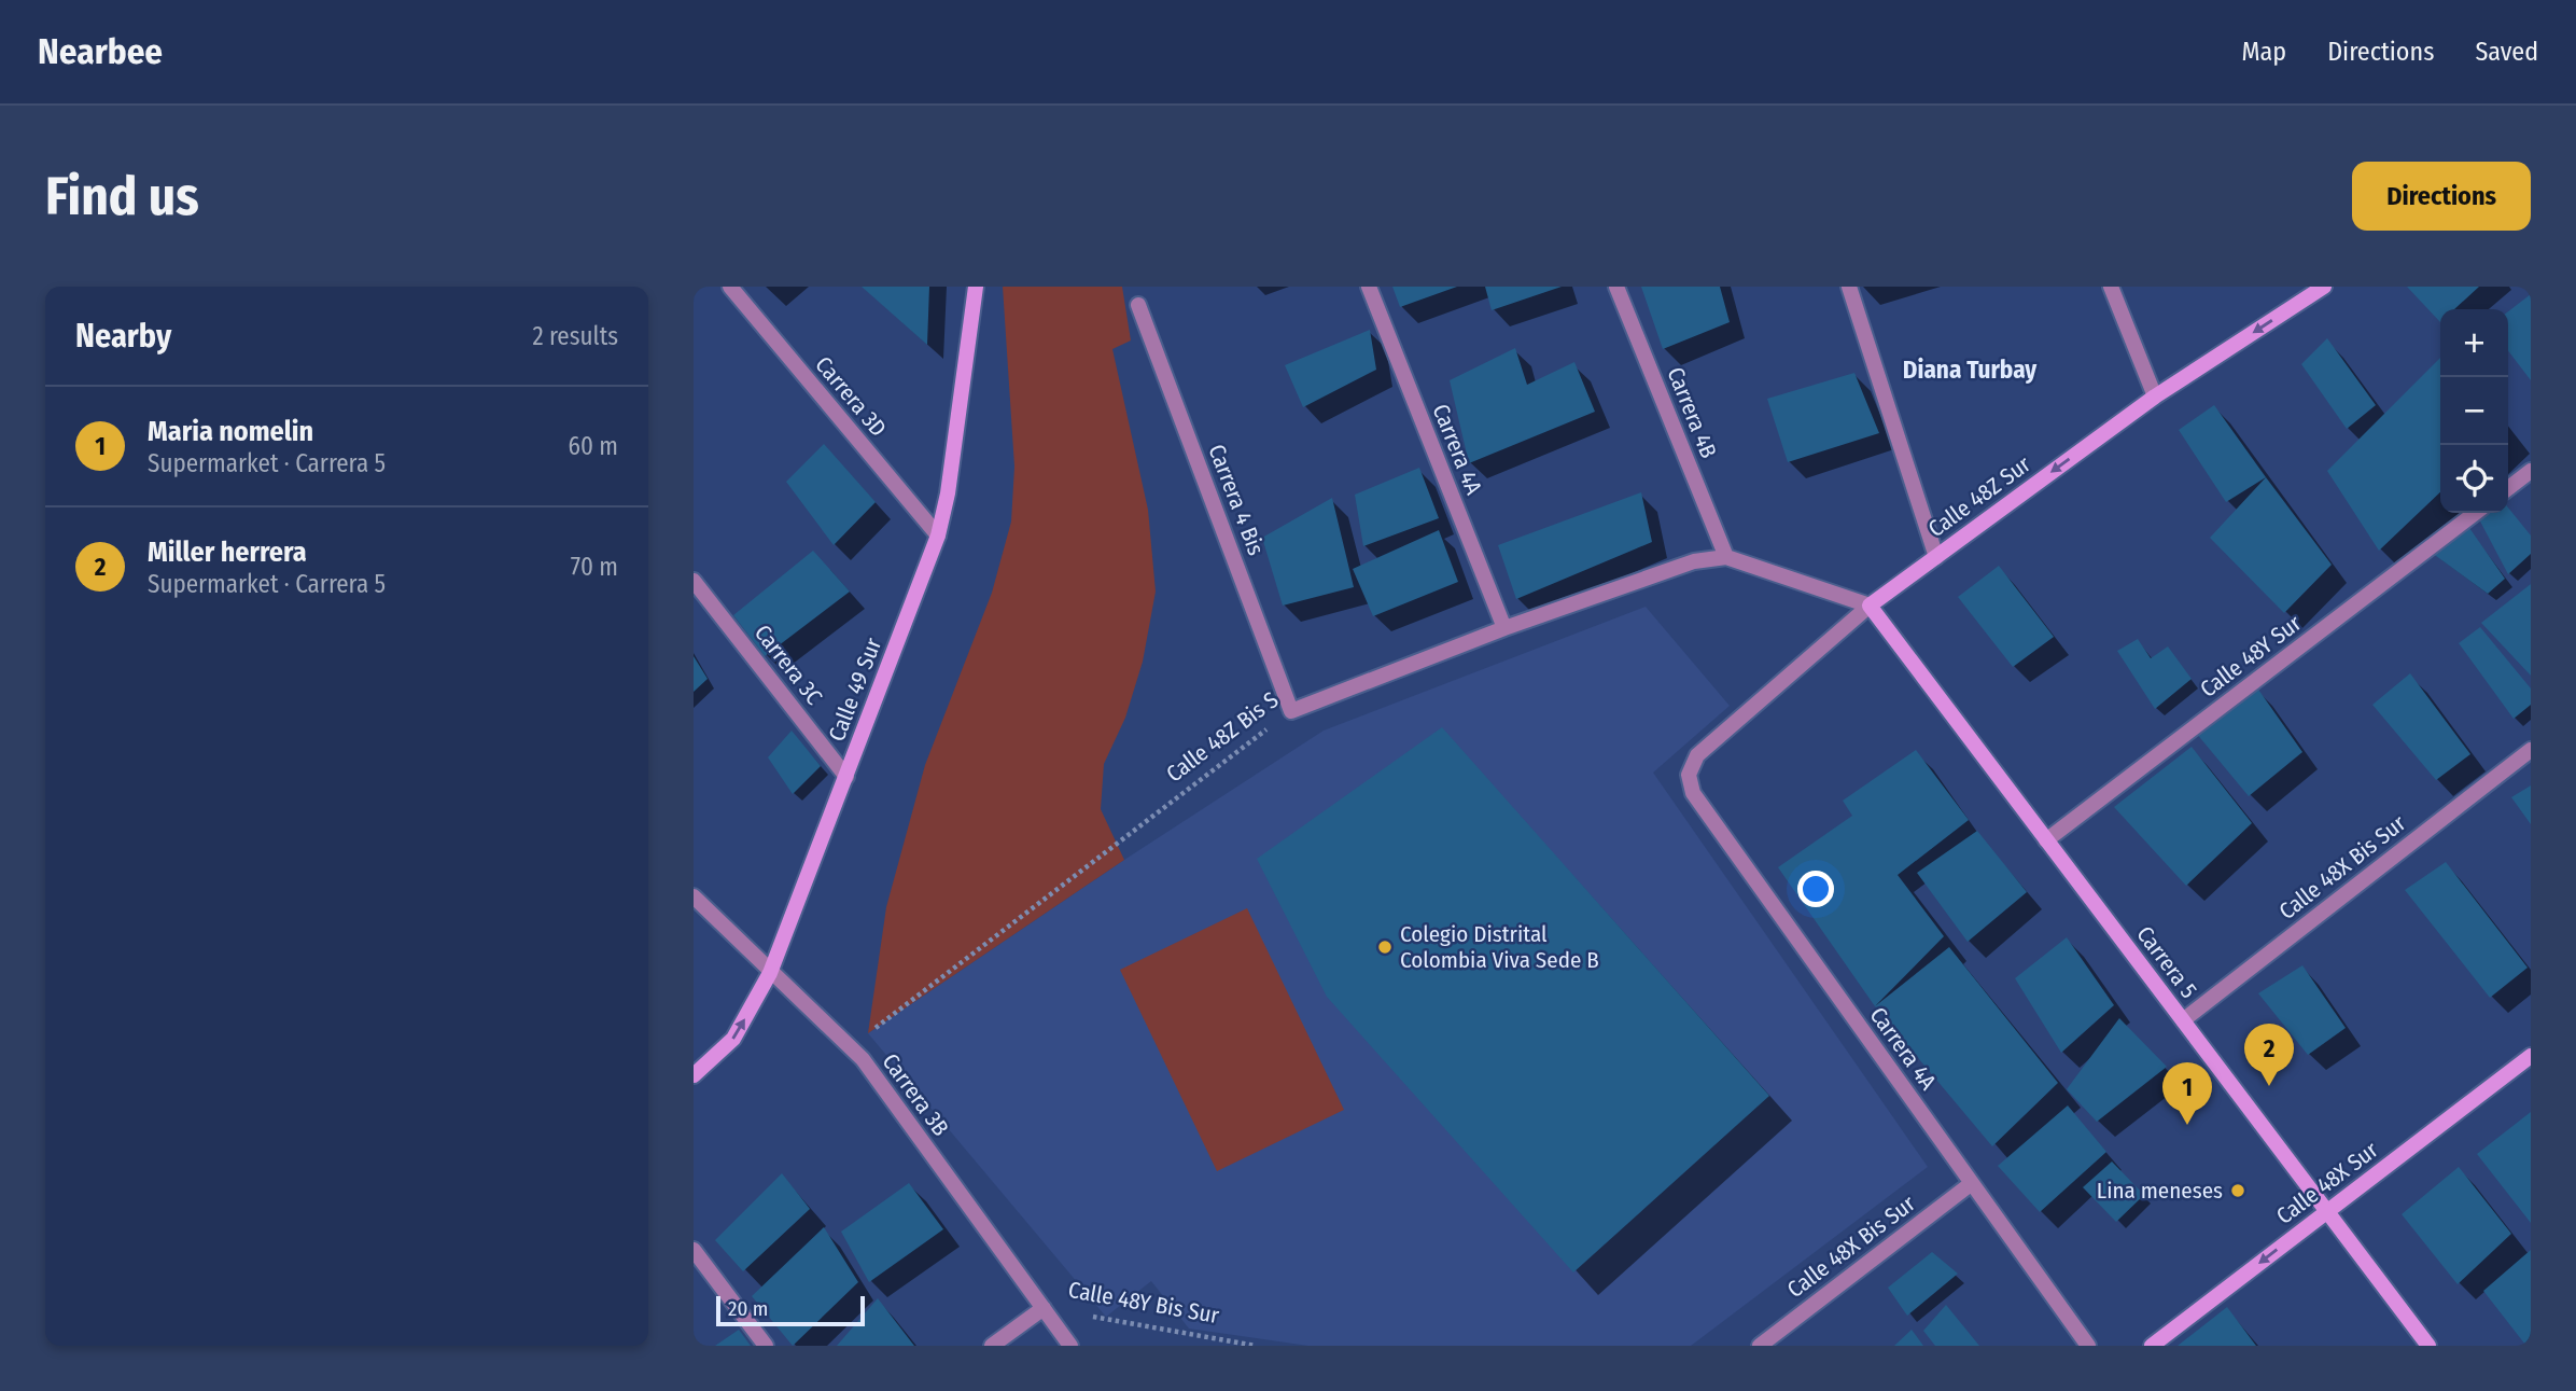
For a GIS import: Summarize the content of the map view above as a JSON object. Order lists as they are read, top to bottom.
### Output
{
  "streets": {
    "street": [
      "Carrera 3D",
      "Carrera 4B",
      "Carrera 4A",
      "Calle 48Z Sur",
      "Carrera 4 Bis",
      "Calle 48Y Sur",
      "Carrera 3C",
      "Calle 49 Sur",
      "Calle 48Z Bis S",
      "Calle 48X Bis Sur",
      "Carrera 5",
      "Carrera 3B",
      "Calle 48X Sur",
      "Calle 48Y Bis Sur"
    ]
  },
  "crossings": [
    ["Carrera 3D", "Calle 49 Sur"],
    ["Carrera 4B", "Calle 48Z Bis S"],
    ["Carrera 4A", "Calle 48Z Sur"],
    ["Carrera 4A", "Calle 48Z Bis S"],
    ["Carrera 4A", "Calle 48X Bis Sur"],
    ["Calle 48Z Sur", "Carrera 5"],
    ["Carrera 4 Bis", "Calle 48Z Bis S"],
    ["Calle 48Y Sur", "Carrera 5"],
    ["Carrera 3C", "Calle 49 Sur"],
    ["Calle 49 Sur", "Carrera 3B"],
    ["Calle 48Z Bis S", "Carrera 3B"],
    ["Calle 48X Bis Sur", "Carrera 5"],
    ["Carrera 5", "Calle 48X Sur"],
    ["Carrera 3B", "Calle 48Y Bis Sur"]
  ],
  "one_way": ["Calle 48Z Sur", "Calle 48X Sur"],
  "districts": ["Diana Turbay"],
  "places": ["Colegio Distrital Colombia Viva Sede B", "Lina meneses"],
  "scale_bar": "20 m",
  "page": {
    "header": "Nearbee",
    "nav": ["Map", "Directions", "Saved"],
    "buttons": "Directions",
    "title": "Find us",
    "heading": ["Nearby", "2 results"],
    "map_buttons": ["+", "−"],
    "list": [
      {
        "mark": "1",
        "name": "Maria nomelin",
        "note": "Supermarket · Carrera 5",
        "value": "60 m"
      },
      {
        "mark": "2",
        "name": "Miller herrera",
        "note": "Supermarket · Carrera 5",
        "value": "70 m"
      }
    ],
    "pins": ["2", "1"],
    "scale": "20 m"
  }
}
